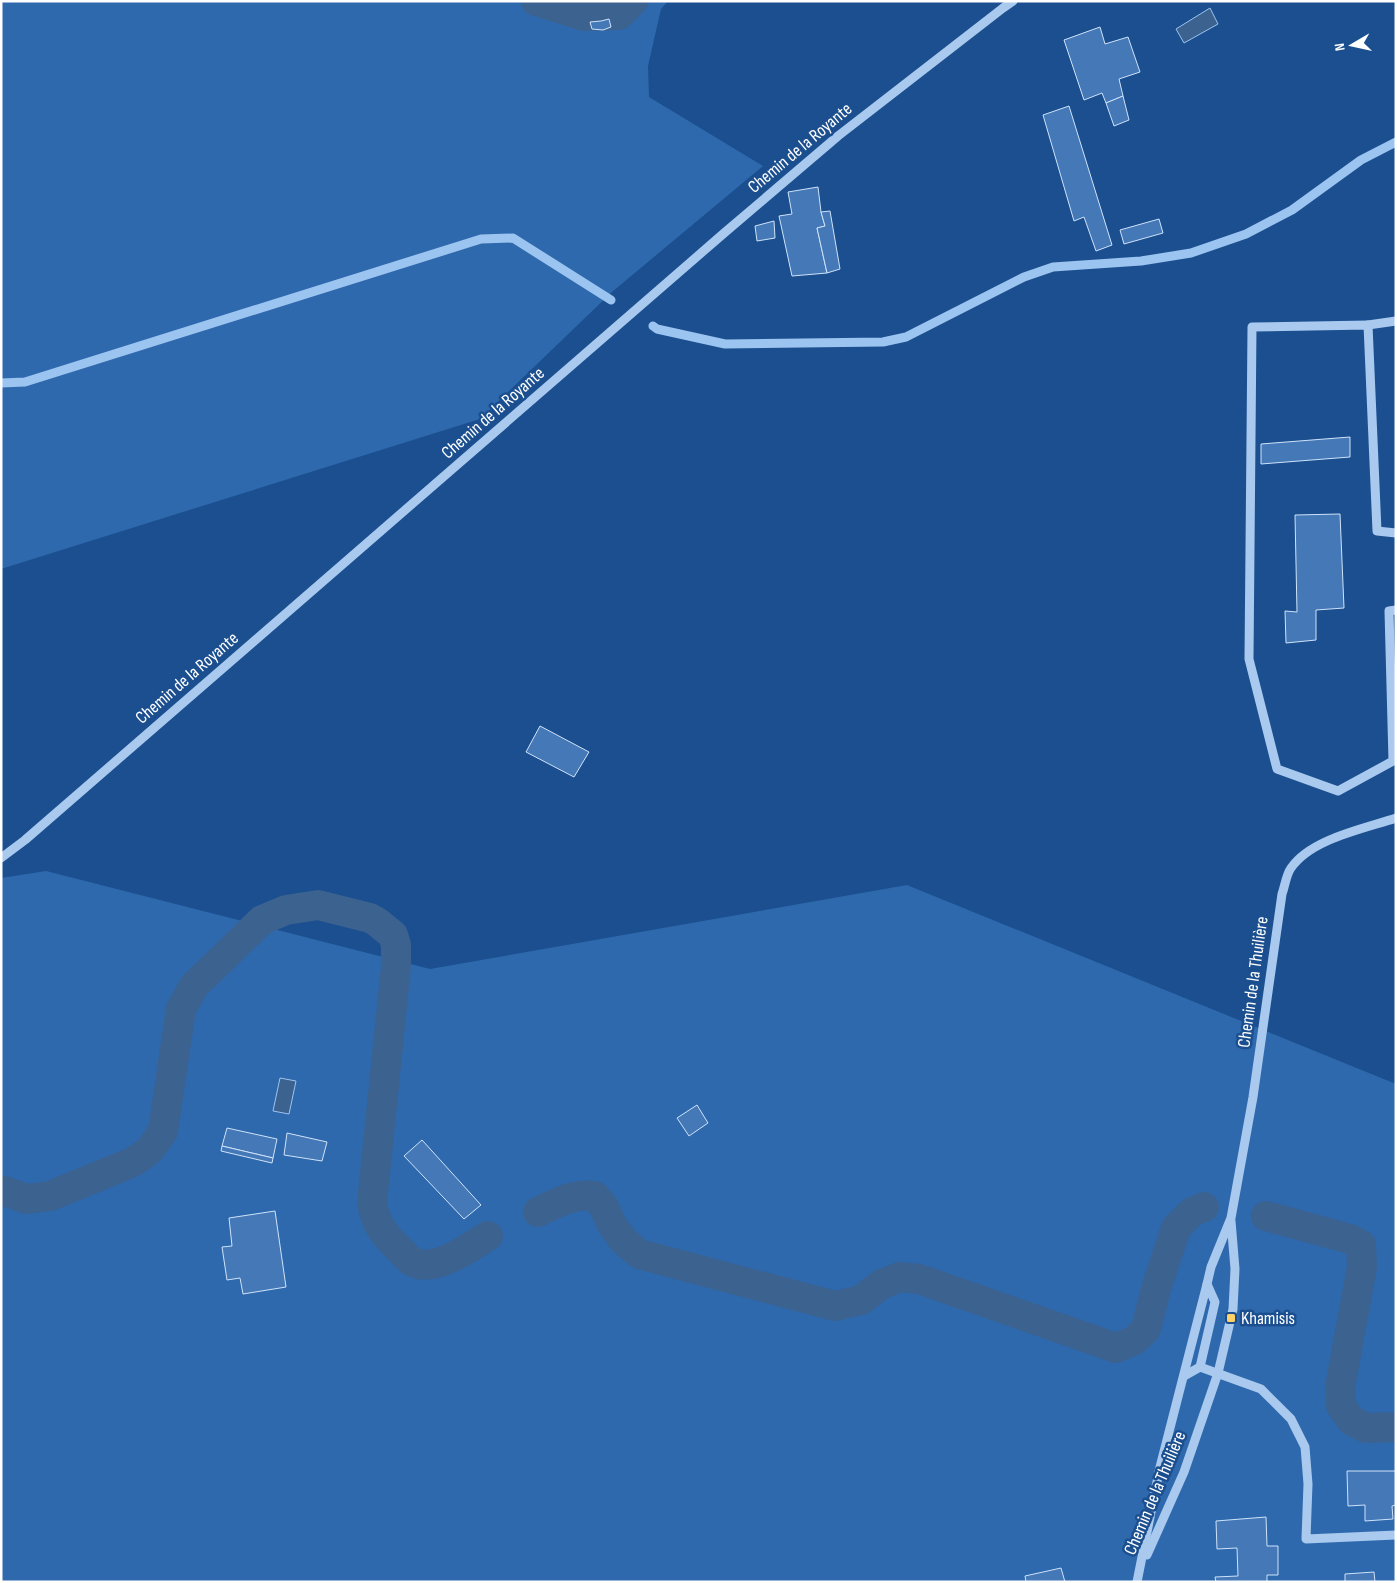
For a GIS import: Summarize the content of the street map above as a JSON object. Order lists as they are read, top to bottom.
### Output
{
  "streets": {
    "street": ["Chemin de la Royante", "Chemin de la Thuilière"]
  },
  "places": {
    "transit": ["Khamisis"]
  },
  "north": "left"
}
